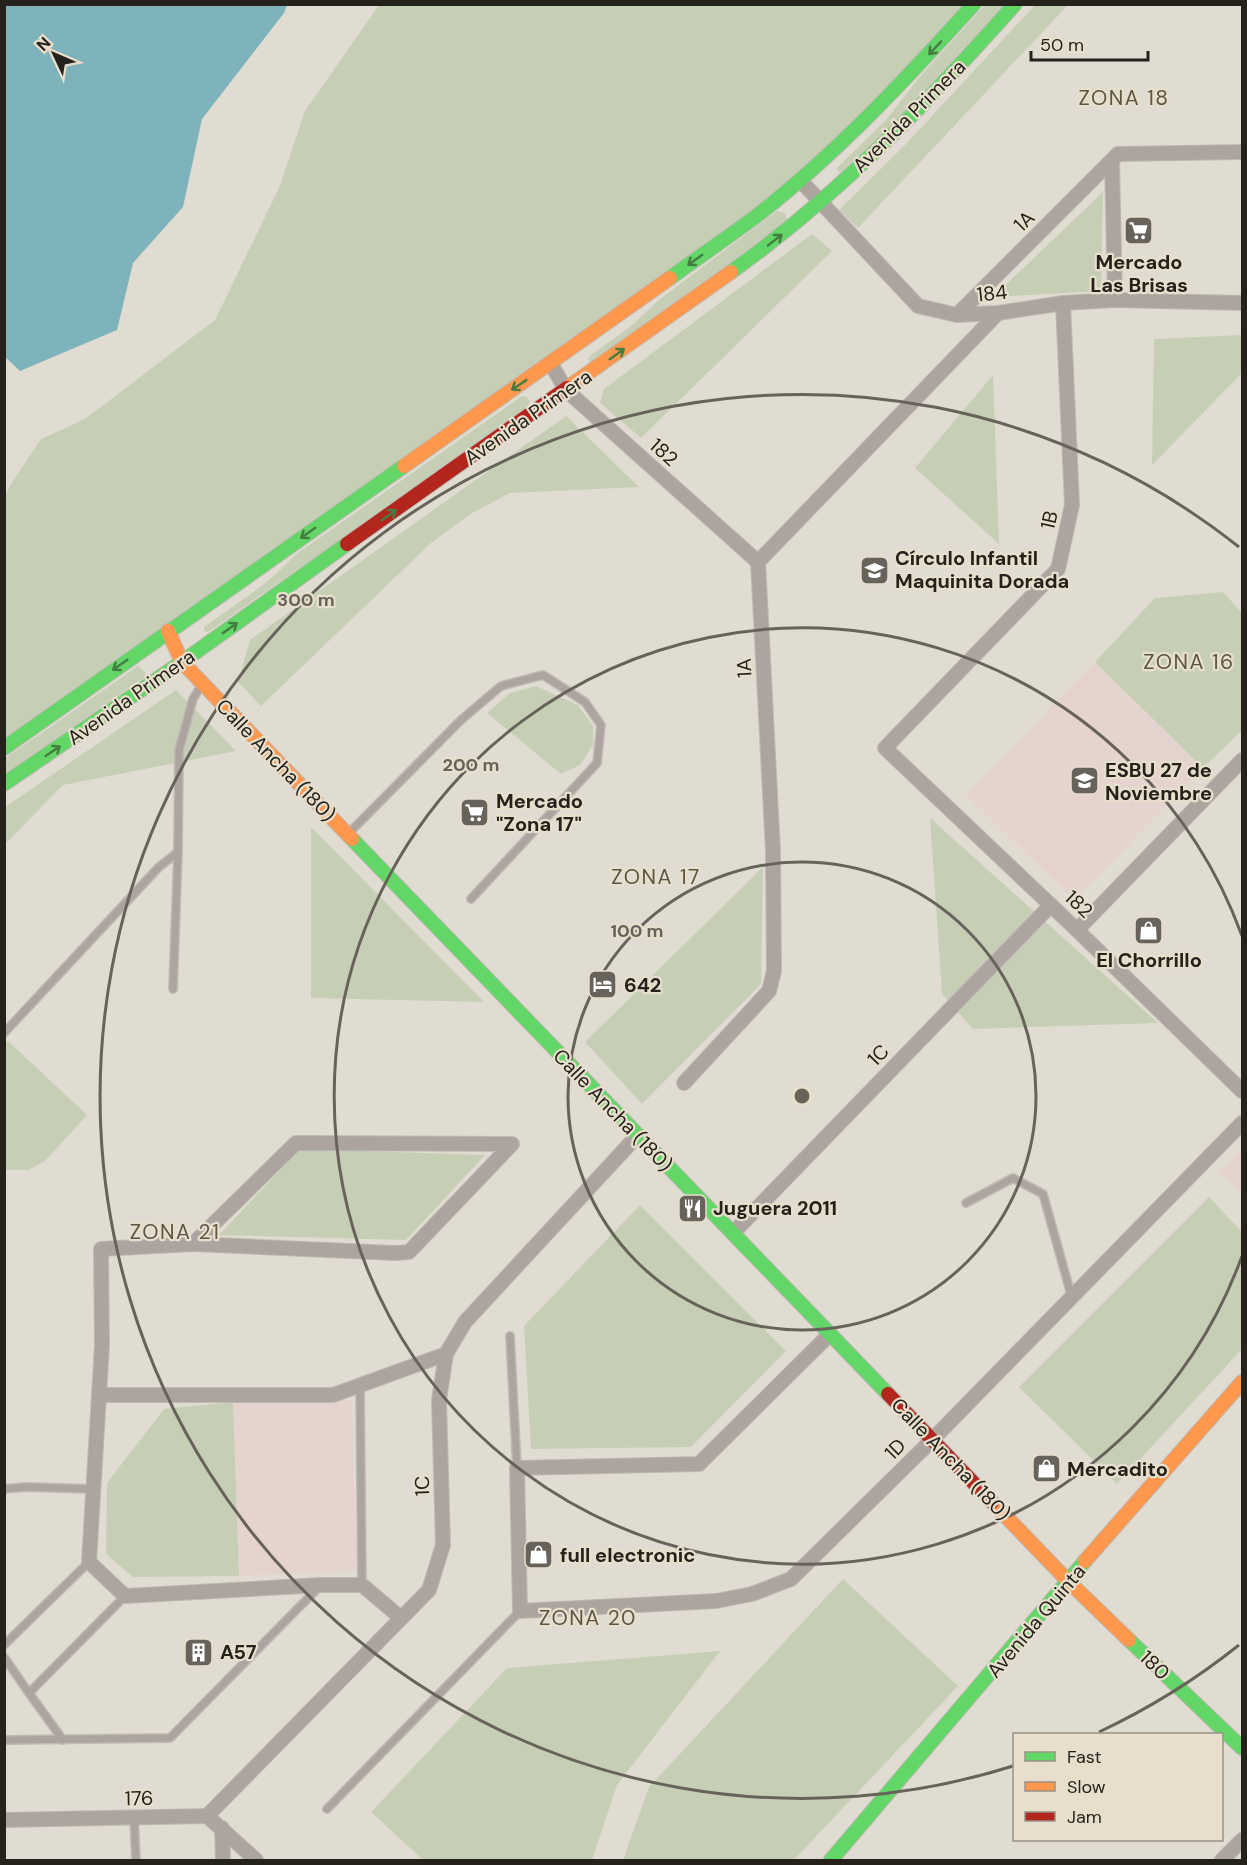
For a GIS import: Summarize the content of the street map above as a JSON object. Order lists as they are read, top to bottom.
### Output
{
  "streets": {
    "street": [
      "Avenida Primera",
      "1A",
      "184",
      "182",
      "1B",
      "Calle Ancha (180)",
      "1C",
      "1D",
      "Avenida Quinta",
      "180",
      "176"
    ]
  },
  "crossings": [
    ["Avenida Primera", "184"],
    ["Avenida Primera", "182"],
    ["Avenida Primera", "Calle Ancha (180)"],
    ["1A", "184"],
    ["1A", "182"],
    ["184", "1B"],
    ["182", "1B"],
    ["182", "1C"],
    ["Calle Ancha (180)", "1C"],
    ["Calle Ancha (180)", "1D"],
    ["Calle Ancha (180)", "Avenida Quinta"],
    ["Calle Ancha (180)", "180"],
    ["1C", "176"],
    ["Avenida Quinta", "180"]
  ],
  "districts": [
    "ZONA 18",
    "ZONA 16",
    "ZONA 17",
    "ZONA 21",
    "ZONA 20"
  ],
  "places": {
    "supermarket": ["Mercado Las Brisas", "Mercado \"Zona 17\""],
    "school or university": ["Círculo Infantil Maquinita Dorada", "ESBU 27 de Noviembre"],
    "shop": ["El Chorrillo", "Mercadito", "full electronic"],
    "hotel": ["642"],
    "restaurant": ["Juguera 2011"],
    "building": ["A57"]
  },
  "legend": ["Fast", "Slow", "Jam"],
  "scale_bar": "50 m",
  "north": "top left",
  "rings": ["300 m", "200 m", "100 m"]
}
